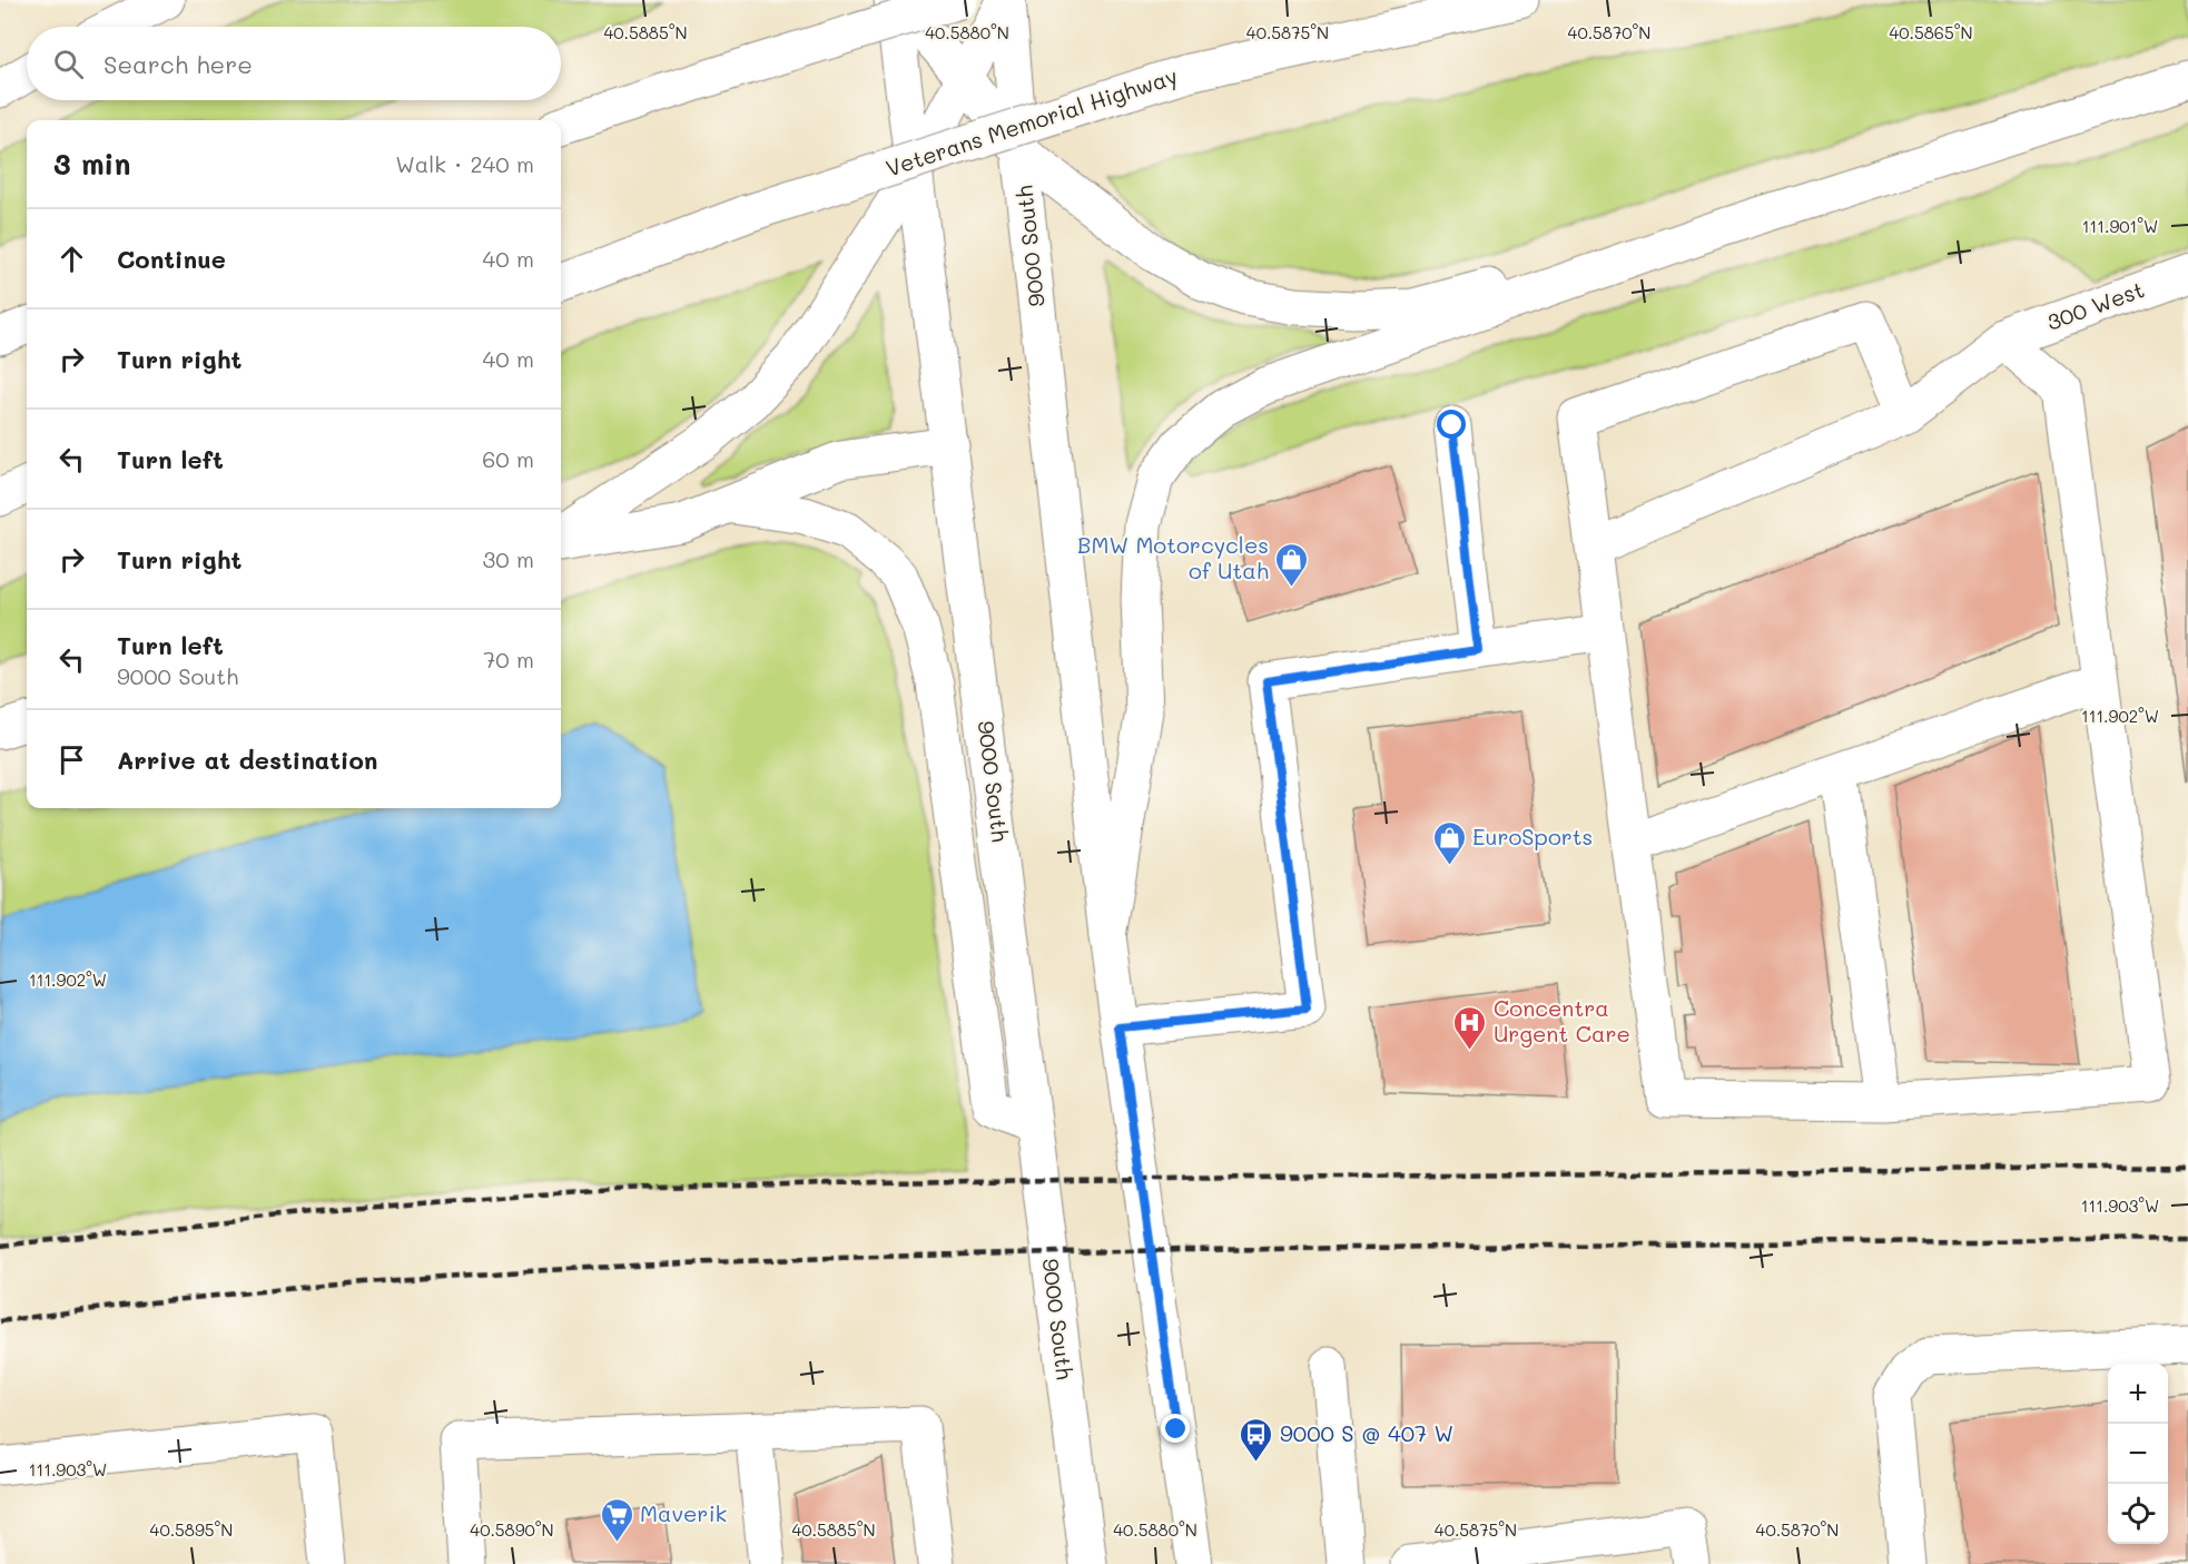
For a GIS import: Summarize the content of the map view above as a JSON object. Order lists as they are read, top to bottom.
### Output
{
  "streets": {
    "main road": ["Veterans Memorial Highway", "9000 South", "300 West"]
  },
  "places": {
    "shop": ["BMW Motorcycles of Utah", "EuroSports"],
    "hospital": ["Concentra Urgent Care"],
    "bus stop": ["9000 S @ 407 W"],
    "supermarket": ["Maverik"]
  },
  "page": {
    "search": "Search here",
    "heading": ["3 min", "Walk · 240 m"],
    "list": [
      ["Continue", "40 m"],
      ["Turn right", "40 m"],
      ["Turn left", "60 m"],
      ["Turn right", "30 m"],
      ["Turn left", "9000 South", "70 m"],
      "Arrive at destination"
    ],
    "map_buttons": ["+", "−"]
  },
  "coordinates": [
    "40.5885°N",
    "40.5880°N",
    "40.5875°N",
    "40.5870°N",
    "40.5865°N",
    "111.901°W",
    "111.902°W",
    "111.903°W",
    "40.5895°N",
    "40.5890°N"
  ]
}
